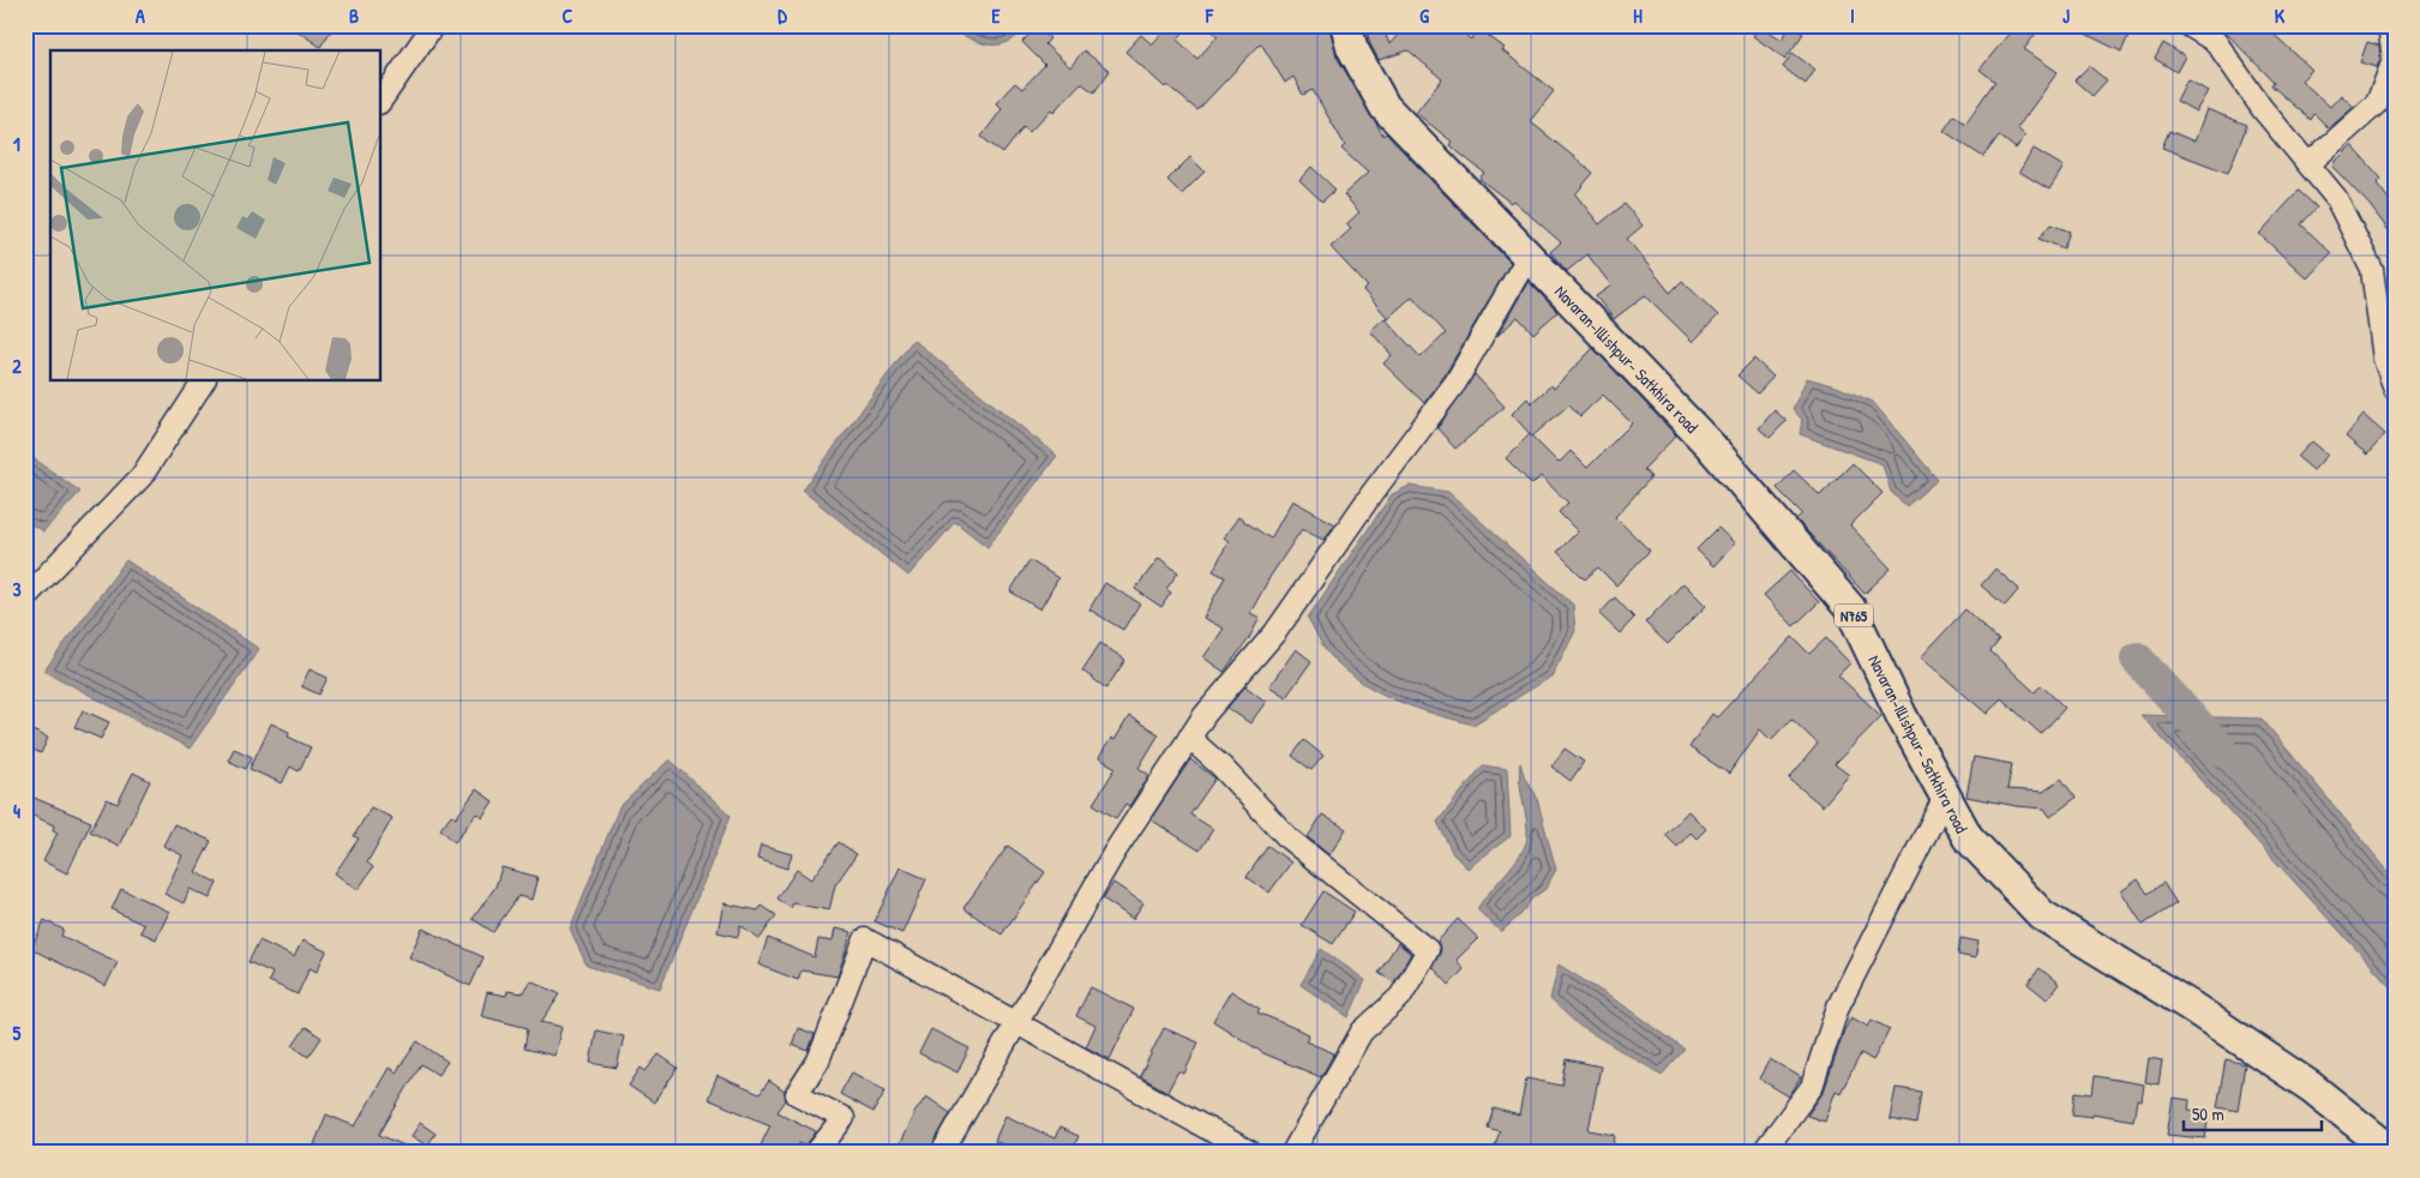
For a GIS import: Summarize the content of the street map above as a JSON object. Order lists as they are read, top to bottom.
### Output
{
  "streets": {
    "highway": ["Navaran-Illishpur- Satkhira road", "N765"]
  },
  "scale_bar": "50 m",
  "grid": {
    "columns": [
      "A",
      "B",
      "C",
      "D",
      "E",
      "F",
      "G",
      "H",
      "I",
      "J",
      "K"
    ],
    "rows": [
      "1",
      "2",
      "3",
      "4",
      "5"
    ]
  }
}
